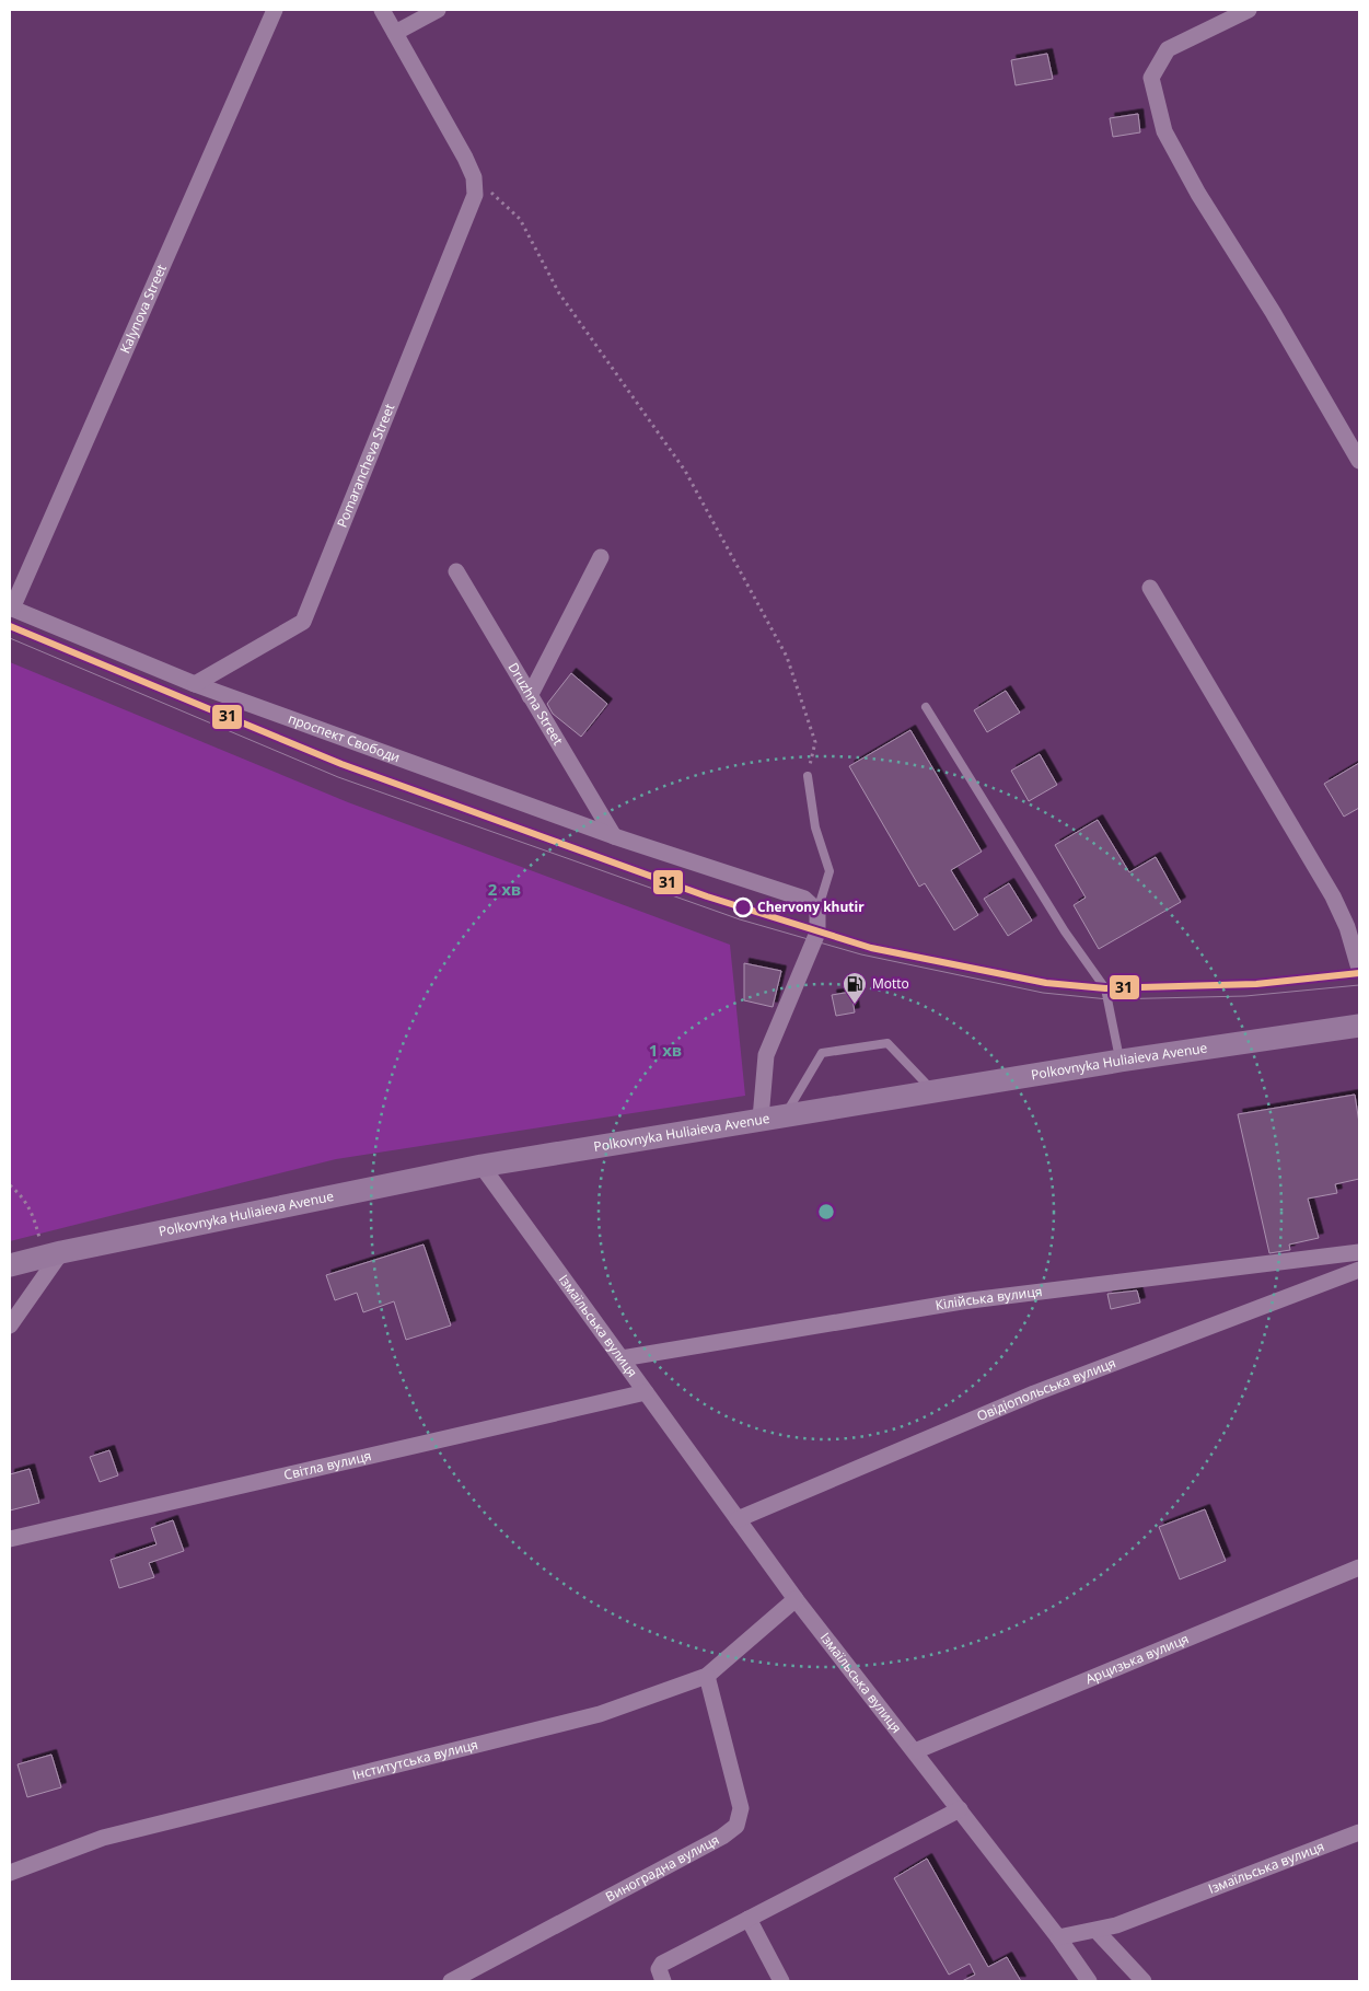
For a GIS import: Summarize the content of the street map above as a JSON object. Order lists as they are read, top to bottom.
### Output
{
  "streets": {
    "main road": ["Polkovnyka Huliaieva Avenue"],
    "street": [
      "Kalynova Street",
      "Pomarancheva Street",
      "Druzhna Street",
      "проспект Свободи",
      "Кілійська вулиця",
      "Ізмаїльська вулиця",
      "Овідіопольська вулиця",
      "Світла вулиця",
      "Арцизька вулиця",
      "Інститутська вулиця",
      "Виноградна вулиця"
    ]
  },
  "crossings": [
    ["Kalynova Street", "проспект Свободи"],
    ["Pomarancheva Street", "проспект Свободи"],
    ["Druzhna Street", "проспект Свободи"],
    ["Polkovnyka Huliaieva Avenue", "Ізмаїльська вулиця"],
    ["Кілійська вулиця", "Ізмаїльська вулиця"],
    ["Ізмаїльська вулиця", "Овідіопольська вулиця"],
    ["Ізмаїльська вулиця", "Світла вулиця"],
    ["Ізмаїльська вулиця", "Арцизька вулиця"],
    ["Ізмаїльська вулиця", "Інститутська вулиця"],
    ["Інститутська вулиця", "Виноградна вулиця"]
  ],
  "places": {
    "other": ["Chervony khutir"],
    "fuel station": ["Motto"]
  },
  "lines": ["transit line 31"],
  "rings": ["2 хв", "1 хв"]
}
